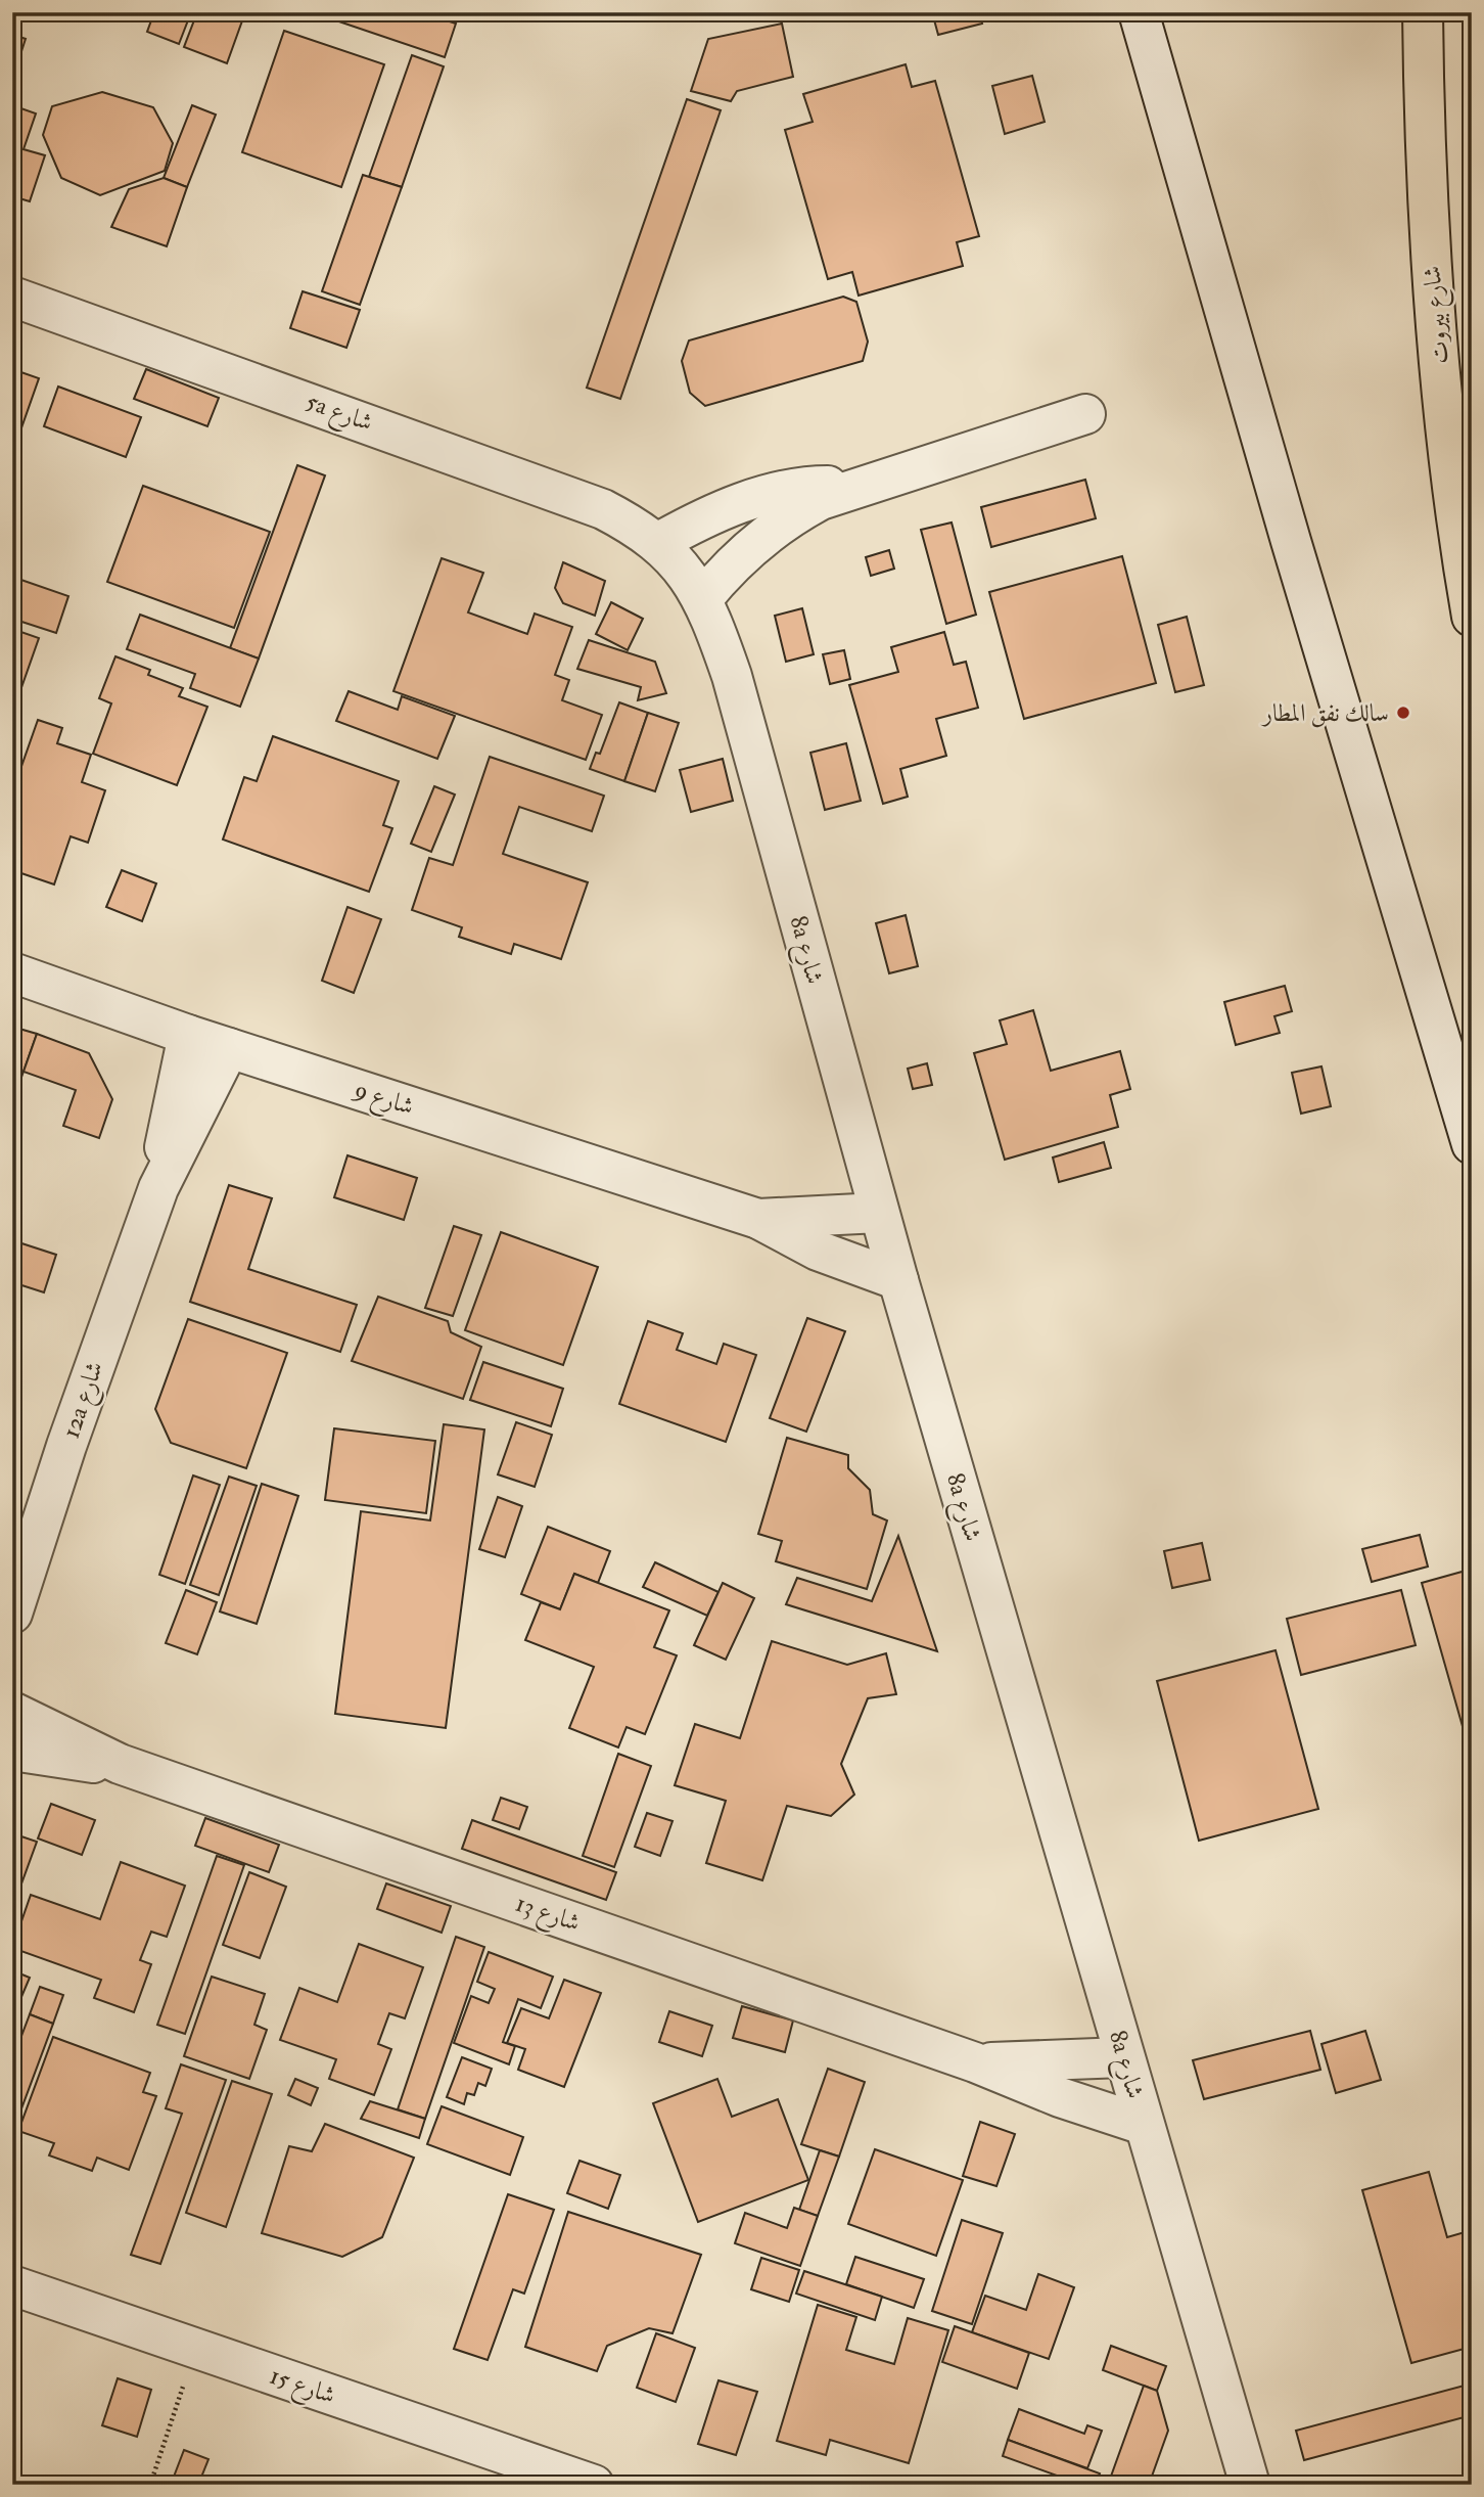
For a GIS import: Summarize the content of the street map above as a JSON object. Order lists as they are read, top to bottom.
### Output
{
  "streets": {
    "main road": ["شارع بيروت"],
    "street": [
      "5a شارع",
      "8a شارع",
      "شارع 9",
      "12a شارع",
      "شارع 13",
      "شارع 15"
    ]
  },
  "crossings": [
    ["5a شارع", "8a شارع"],
    ["8a شارع", "شارع 9"],
    ["8a شارع", "شارع 13"],
    ["شارع 9", "12a شارع"]
  ],
  "places": ["سالك نفق المطار"]
}
